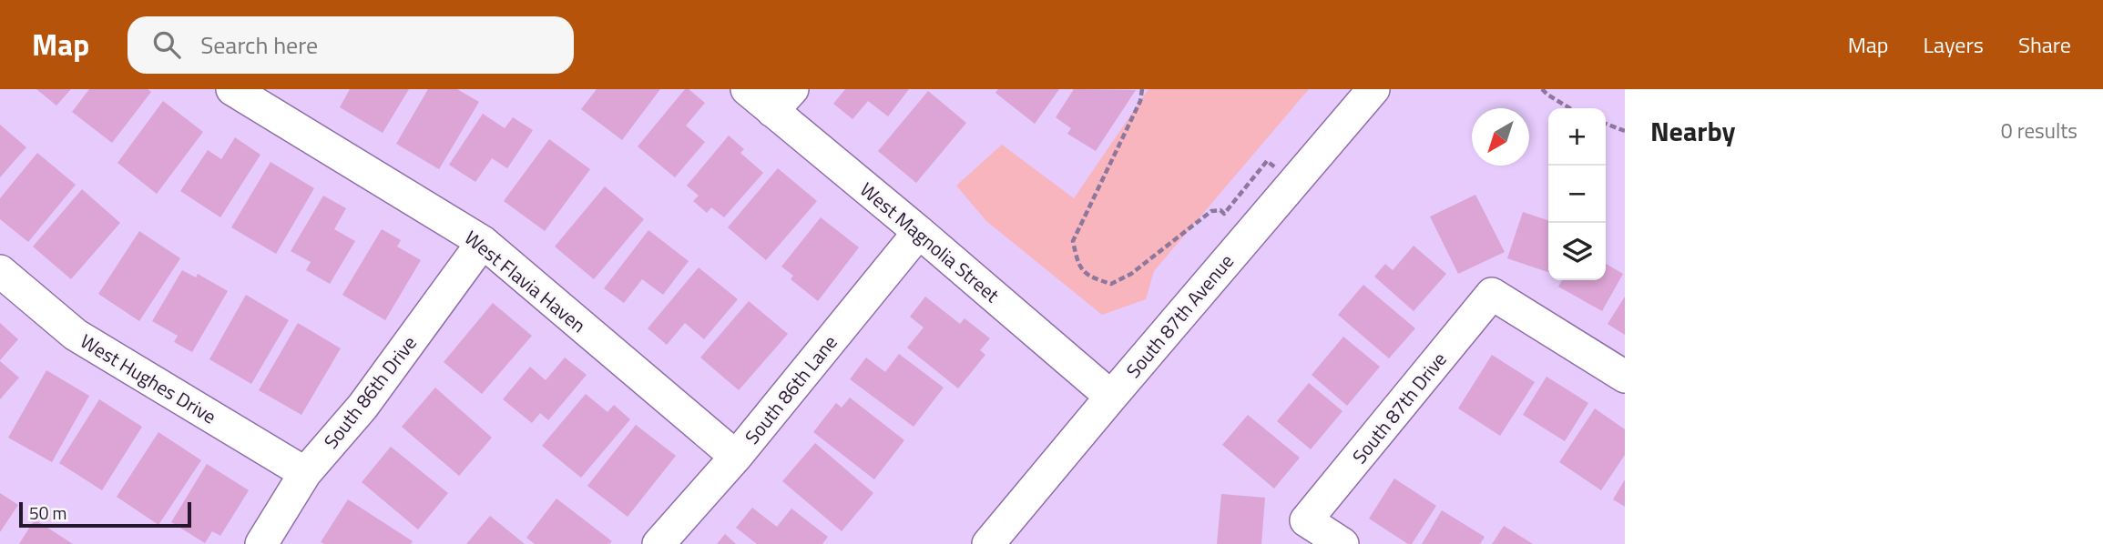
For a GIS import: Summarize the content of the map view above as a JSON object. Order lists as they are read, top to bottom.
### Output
{
  "streets": {
    "street": [
      "West Magnolia Street",
      "West Flavia Haven",
      "South 87th Avenue",
      "West Hughes Drive",
      "South 86th Lane",
      "South 86th Drive",
      "South 87th Drive"
    ]
  },
  "crossings": [
    ["West Magnolia Street", "South 87th Avenue"],
    ["West Magnolia Street", "South 86th Lane"],
    ["West Flavia Haven", "South 86th Lane"],
    ["West Flavia Haven", "South 86th Drive"],
    ["West Hughes Drive", "South 86th Drive"]
  ],
  "scale_bar": "50 m",
  "north": "bottom left",
  "page": {
    "header": "Map",
    "search": "Search here",
    "nav": ["Map", "Layers", "Share"],
    "heading": ["Nearby", "0 results"],
    "map_buttons": ["+", "−"],
    "scale": "50 m"
  }
}
